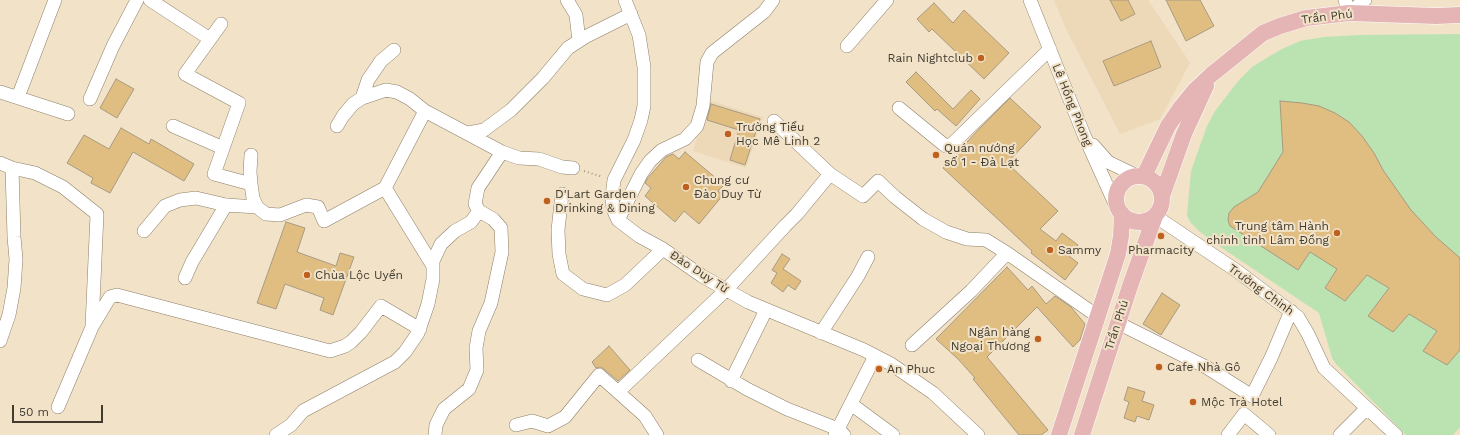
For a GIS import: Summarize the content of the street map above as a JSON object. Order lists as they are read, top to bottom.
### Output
{
  "streets": {
    "main road": ["Trần Phú"],
    "street": ["Lê Hồng Phong", "Đào Duy Từ", "Trường Chinh"]
  },
  "crossings": [
    ["Trần Phú", "Lê Hồng Phong"],
    ["Trần Phú", "Trường Chinh"],
    ["Lê Hồng Phong", "Trường Chinh"]
  ],
  "places": [
    "Rain Nightclub",
    "Trường Tiểu Học Mê Linh 2",
    "Quán nướng số 1 - Đà Lạt",
    "Chung cư Đào Duy Từ",
    "D'Lart Garden Drinking & Dining",
    "Trung tâm Hành chính tỉnh Lâm Đồng",
    "Pharmacity",
    "Sammy",
    "Chùa Lộc Uyển",
    "Ngân hàng Ngoại Thương",
    "Cafe Nhà Gô",
    "An Phuc",
    "Mộc Trà Hotel"
  ],
  "scale_bar": "50 m"
}
